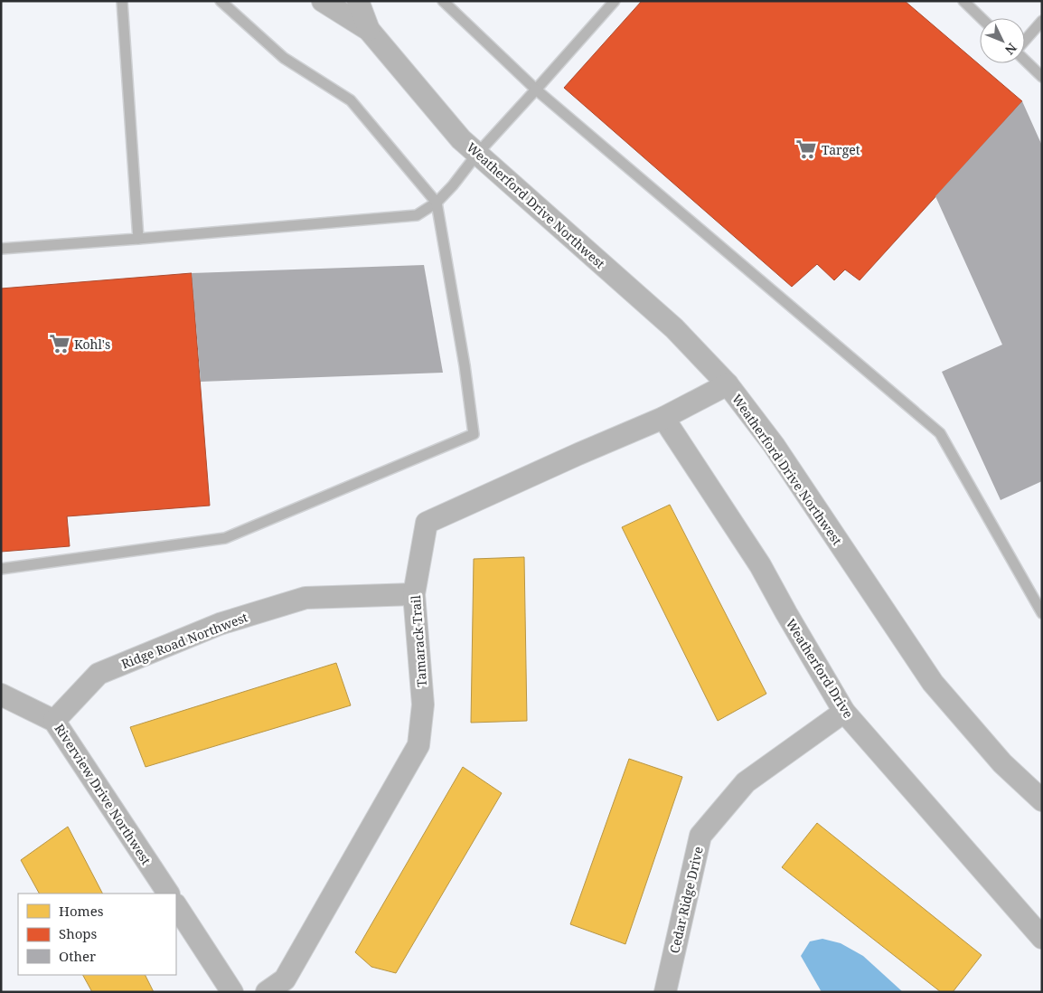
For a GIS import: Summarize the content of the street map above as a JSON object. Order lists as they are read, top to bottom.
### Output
{
  "streets": {
    "street": [
      "Weatherford Drive Northwest",
      "Ridge Road Northwest",
      "Tamarack Trail",
      "Weatherford Drive",
      "Riverview Drive Northwest",
      "Cedar Ridge Drive"
    ]
  },
  "crossings": [
    ["Weatherford Drive Northwest", "Tamarack Trail"],
    ["Ridge Road Northwest", "Tamarack Trail"],
    ["Ridge Road Northwest", "Riverview Drive Northwest"],
    ["Tamarack Trail", "Weatherford Drive"],
    ["Weatherford Drive", "Cedar Ridge Drive"]
  ],
  "places": {
    "supermarket": ["Target", "Kohl's"]
  },
  "legend": ["Homes", "Shops", "Other"],
  "north": "bottom right"
}
